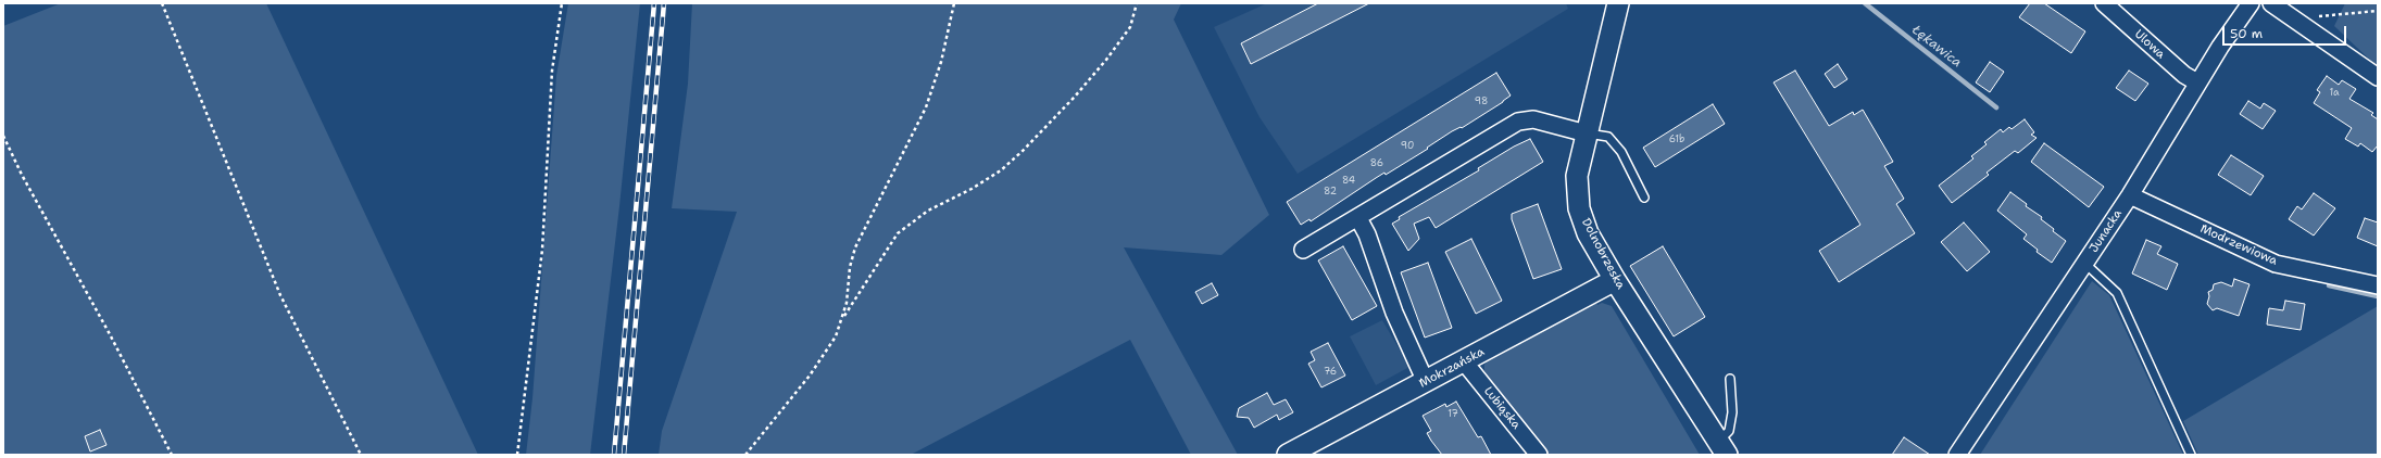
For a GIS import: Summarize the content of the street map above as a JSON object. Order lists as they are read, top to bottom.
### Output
{
  "streets": {
    "street": [
      "Ulowa",
      "Junacka",
      "Modrzewiowa",
      "Dolnobrzeska",
      "Mokrzańska",
      "Lubiąska"
    ]
  },
  "crossings": [
    ["Ulowa", "Junacka"],
    ["Junacka", "Modrzewiowa"],
    ["Dolnobrzeska", "Mokrzańska"],
    ["Mokrzańska", "Lubiąska"]
  ],
  "water": ["Łękawica"],
  "house_numbers": [
    "1a",
    "98",
    "61b",
    "90",
    "86",
    "84",
    "82",
    "76",
    "17"
  ],
  "scale_bar": "50 m"
}
